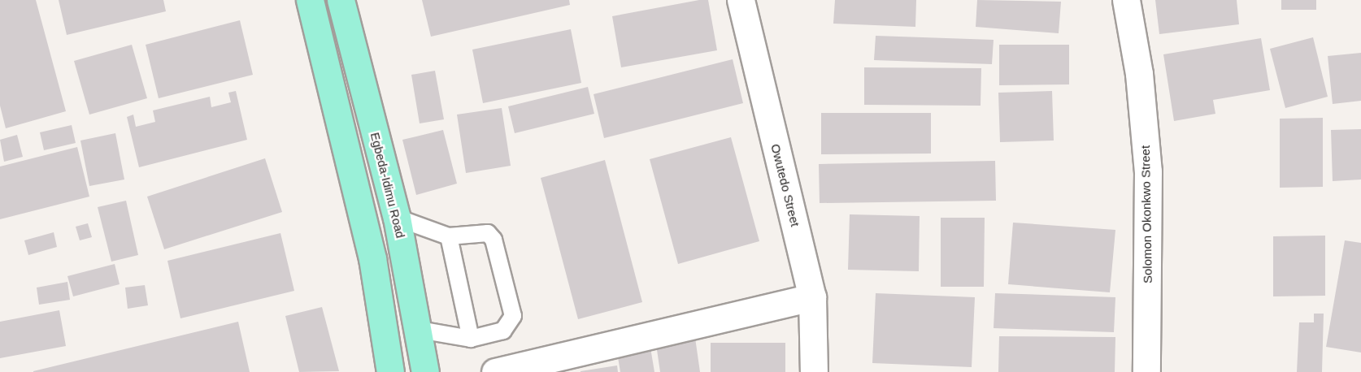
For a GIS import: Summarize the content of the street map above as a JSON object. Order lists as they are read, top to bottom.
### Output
{
  "streets": {
    "main road": ["Egbeda-Idimu Road"],
    "street": ["Owutedo Street", "Solomon Okonkwo Street"]
  }
}
